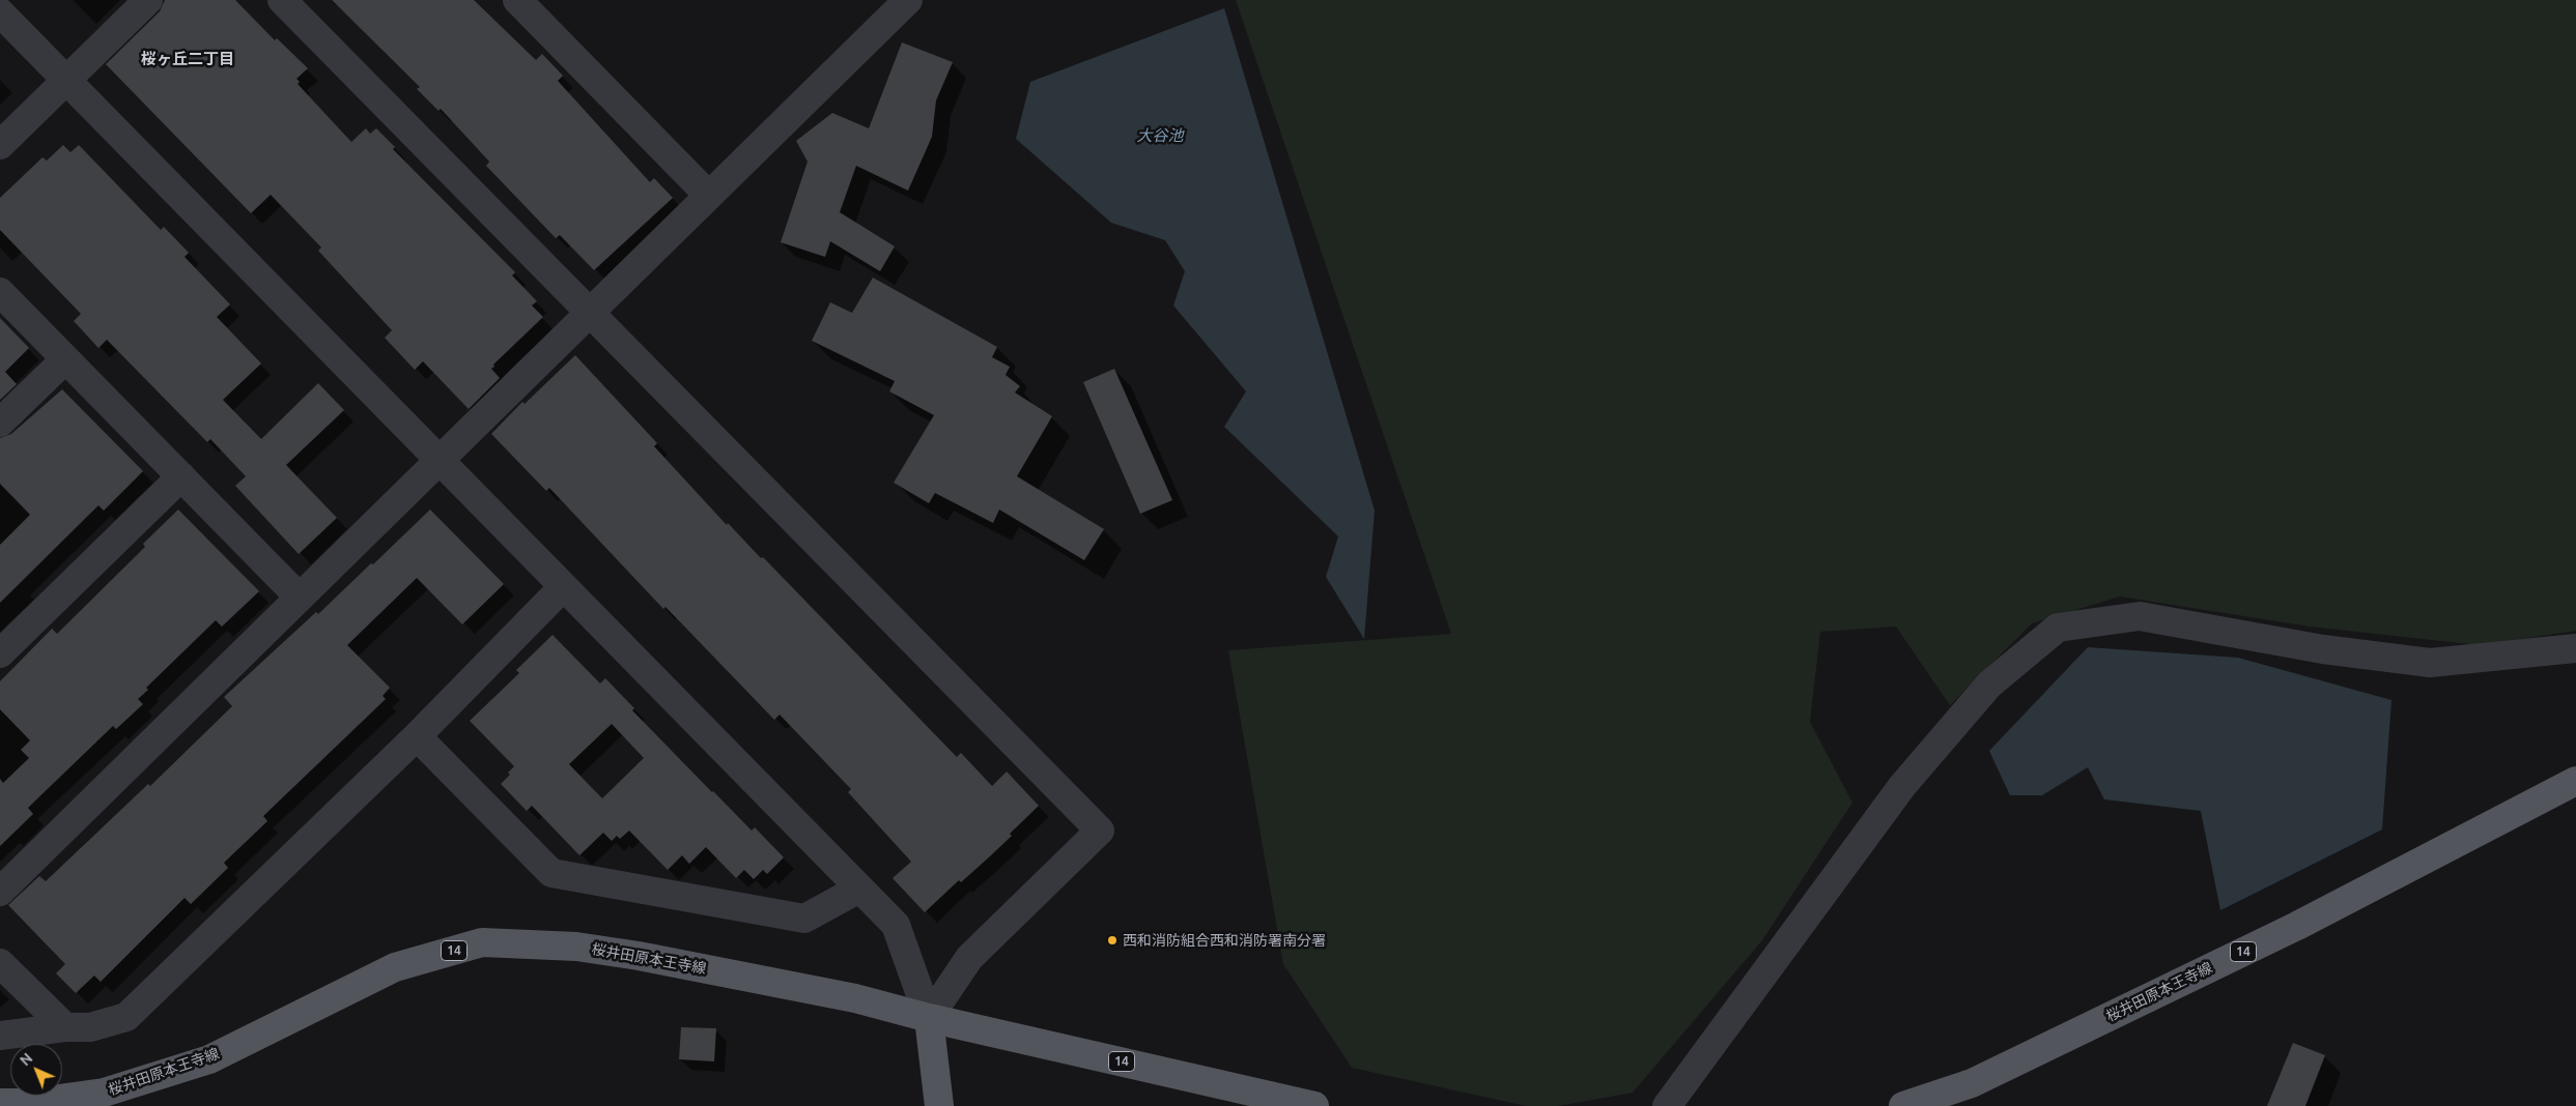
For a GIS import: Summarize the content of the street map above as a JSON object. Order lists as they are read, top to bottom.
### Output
{
  "streets": {
    "main road": ["14", "桜井田原本王寺線"]
  },
  "districts": ["桜ヶ丘二丁目"],
  "water": ["大谷池"],
  "places": ["西和消防組合西和消防署南分署"],
  "north": "top left"
}
